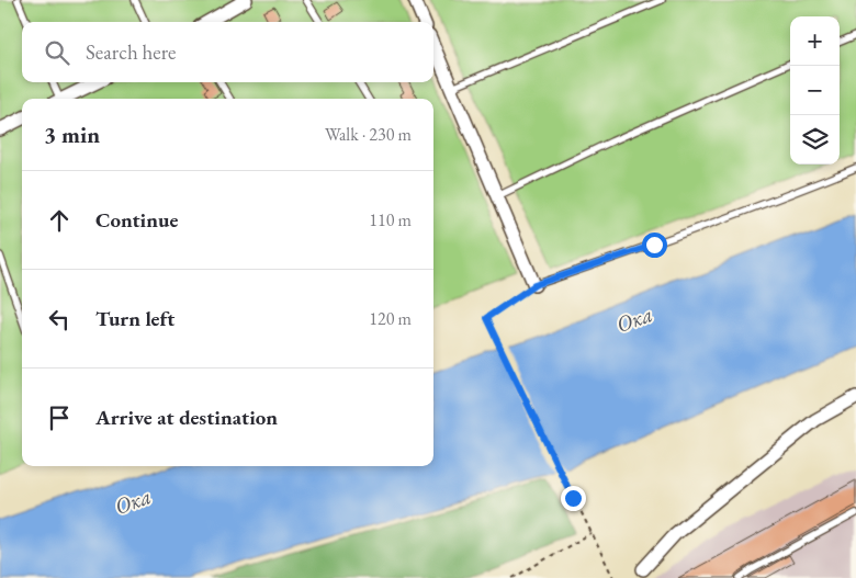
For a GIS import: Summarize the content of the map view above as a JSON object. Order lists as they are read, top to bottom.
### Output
{
  "water": ["Ока"],
  "page": {
    "map_buttons": ["+", "−"],
    "search": "Search here",
    "heading": ["3 min", "Walk · 230 m"],
    "list": [
      ["Continue", "110 m"],
      ["Turn left", "120 m"],
      "Arrive at destination"
    ]
  }
}
